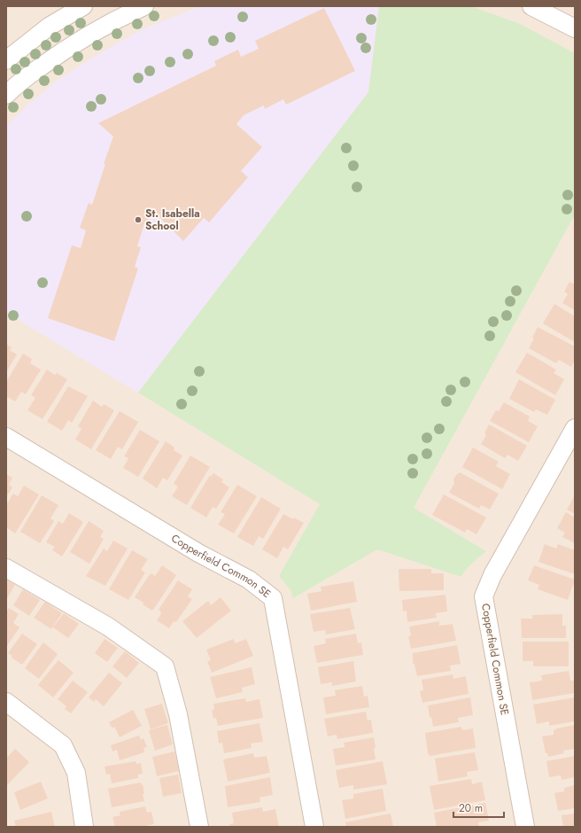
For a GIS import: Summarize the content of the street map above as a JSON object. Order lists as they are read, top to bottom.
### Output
{
  "streets": {
    "street": ["Copperfield Common SE"]
  },
  "places": ["St. Isabella School"],
  "scale_bar": "20 m"
}
